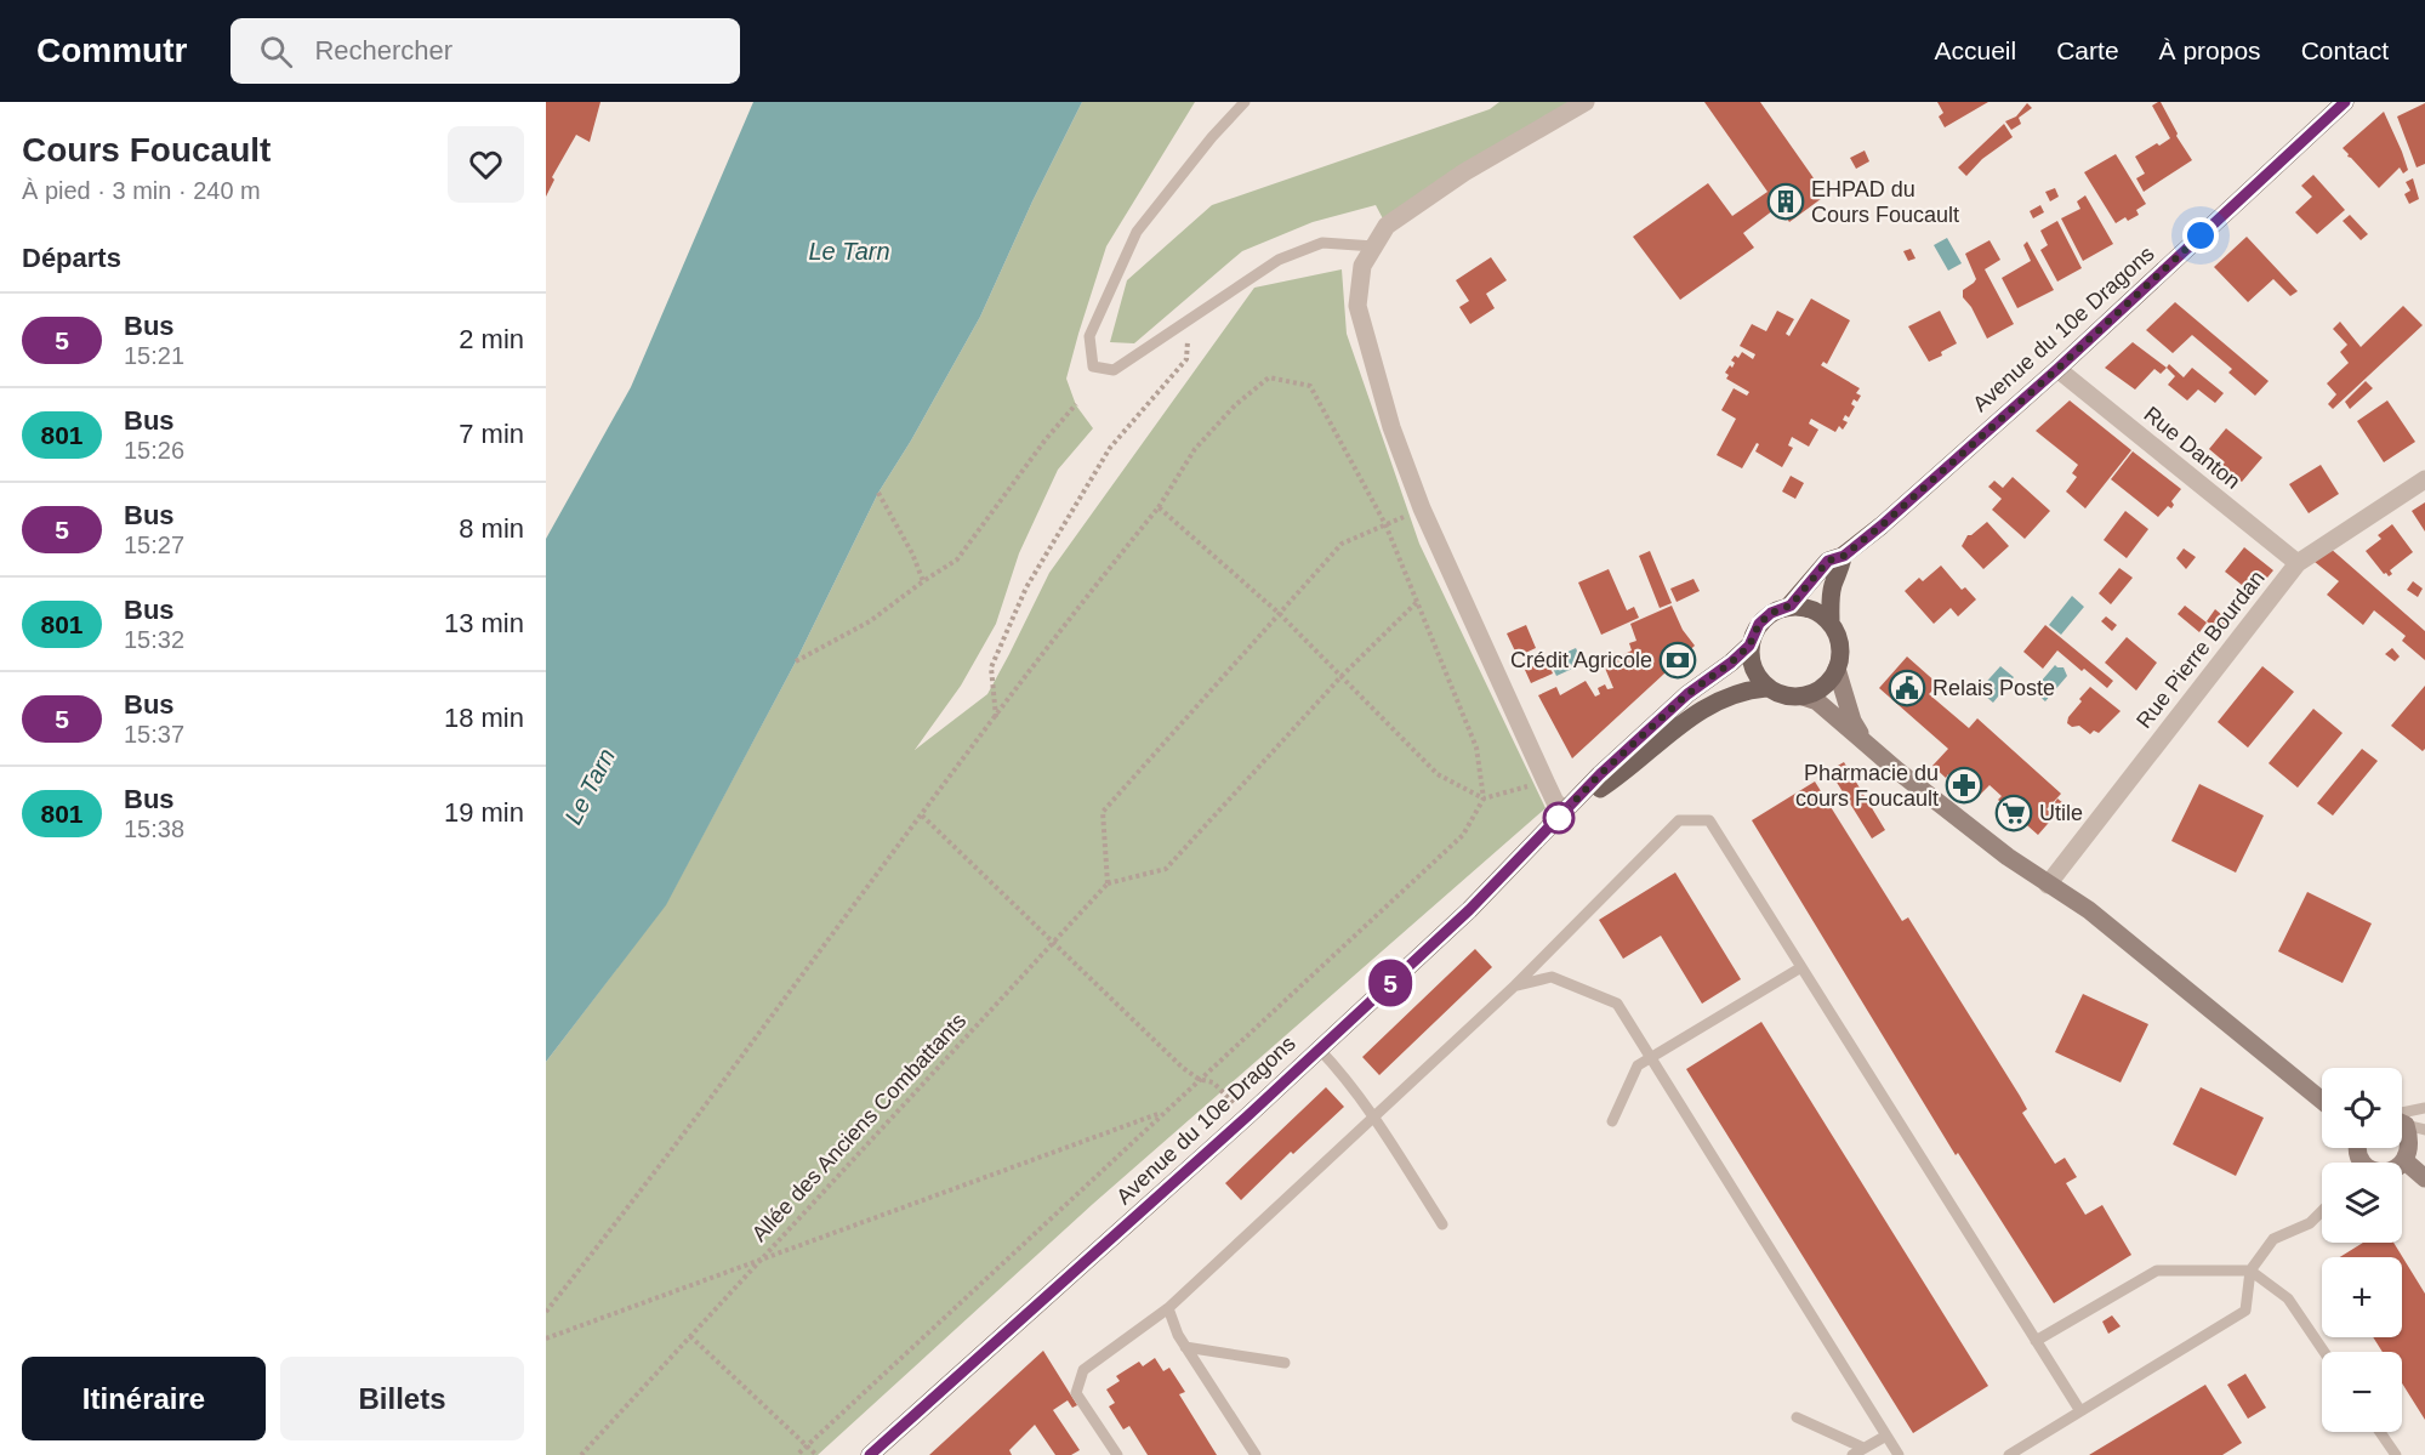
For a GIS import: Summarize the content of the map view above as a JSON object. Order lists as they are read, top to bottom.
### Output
{
  "streets": {
    "main road": ["Avenue du 10e Dragons"],
    "street": ["Rue Danton", "Rue Pierre Bourdan"],
    "path": ["Allée des Anciens Combattants"]
  },
  "crossings": [
    ["Avenue du 10e Dragons", "Rue Danton"],
    ["Rue Danton", "Rue Pierre Bourdan"]
  ],
  "water": ["Le Tarn"],
  "places": {
    "building": ["EHPAD du Cours Foucault"],
    "bank": ["Crédit Agricole"],
    "public building": ["Relais Poste"],
    "pharmacy": ["Pharmacie du cours Foucault"],
    "supermarket": ["Utile"]
  },
  "lines": ["bus line 5"],
  "page": {
    "header": "Commutr",
    "search": "Rechercher",
    "nav": [
      "Accueil",
      "Carte",
      "À propos",
      "Contact"
    ],
    "heading": [
      ["Cours Foucault", "À pied · 3 min · 240 m"],
      "Départs"
    ],
    "on_map": "5",
    "list": [
      {
        "mark": "5",
        "name": "Bus",
        "note": "15:21",
        "value": "2 min"
      },
      {
        "mark": "801",
        "name": "Bus",
        "note": "15:26",
        "value": "7 min"
      },
      {
        "mark": "5",
        "name": "Bus",
        "note": "15:27",
        "value": "8 min"
      },
      {
        "mark": "801",
        "name": "Bus",
        "note": "15:32",
        "value": "13 min"
      },
      {
        "mark": "5",
        "name": "Bus",
        "note": "15:37",
        "value": "18 min"
      },
      {
        "mark": "801",
        "name": "Bus",
        "note": "15:38",
        "value": "19 min"
      }
    ],
    "map_buttons": ["+", "−"],
    "buttons": ["Itinéraire", "Billets"]
  }
}
